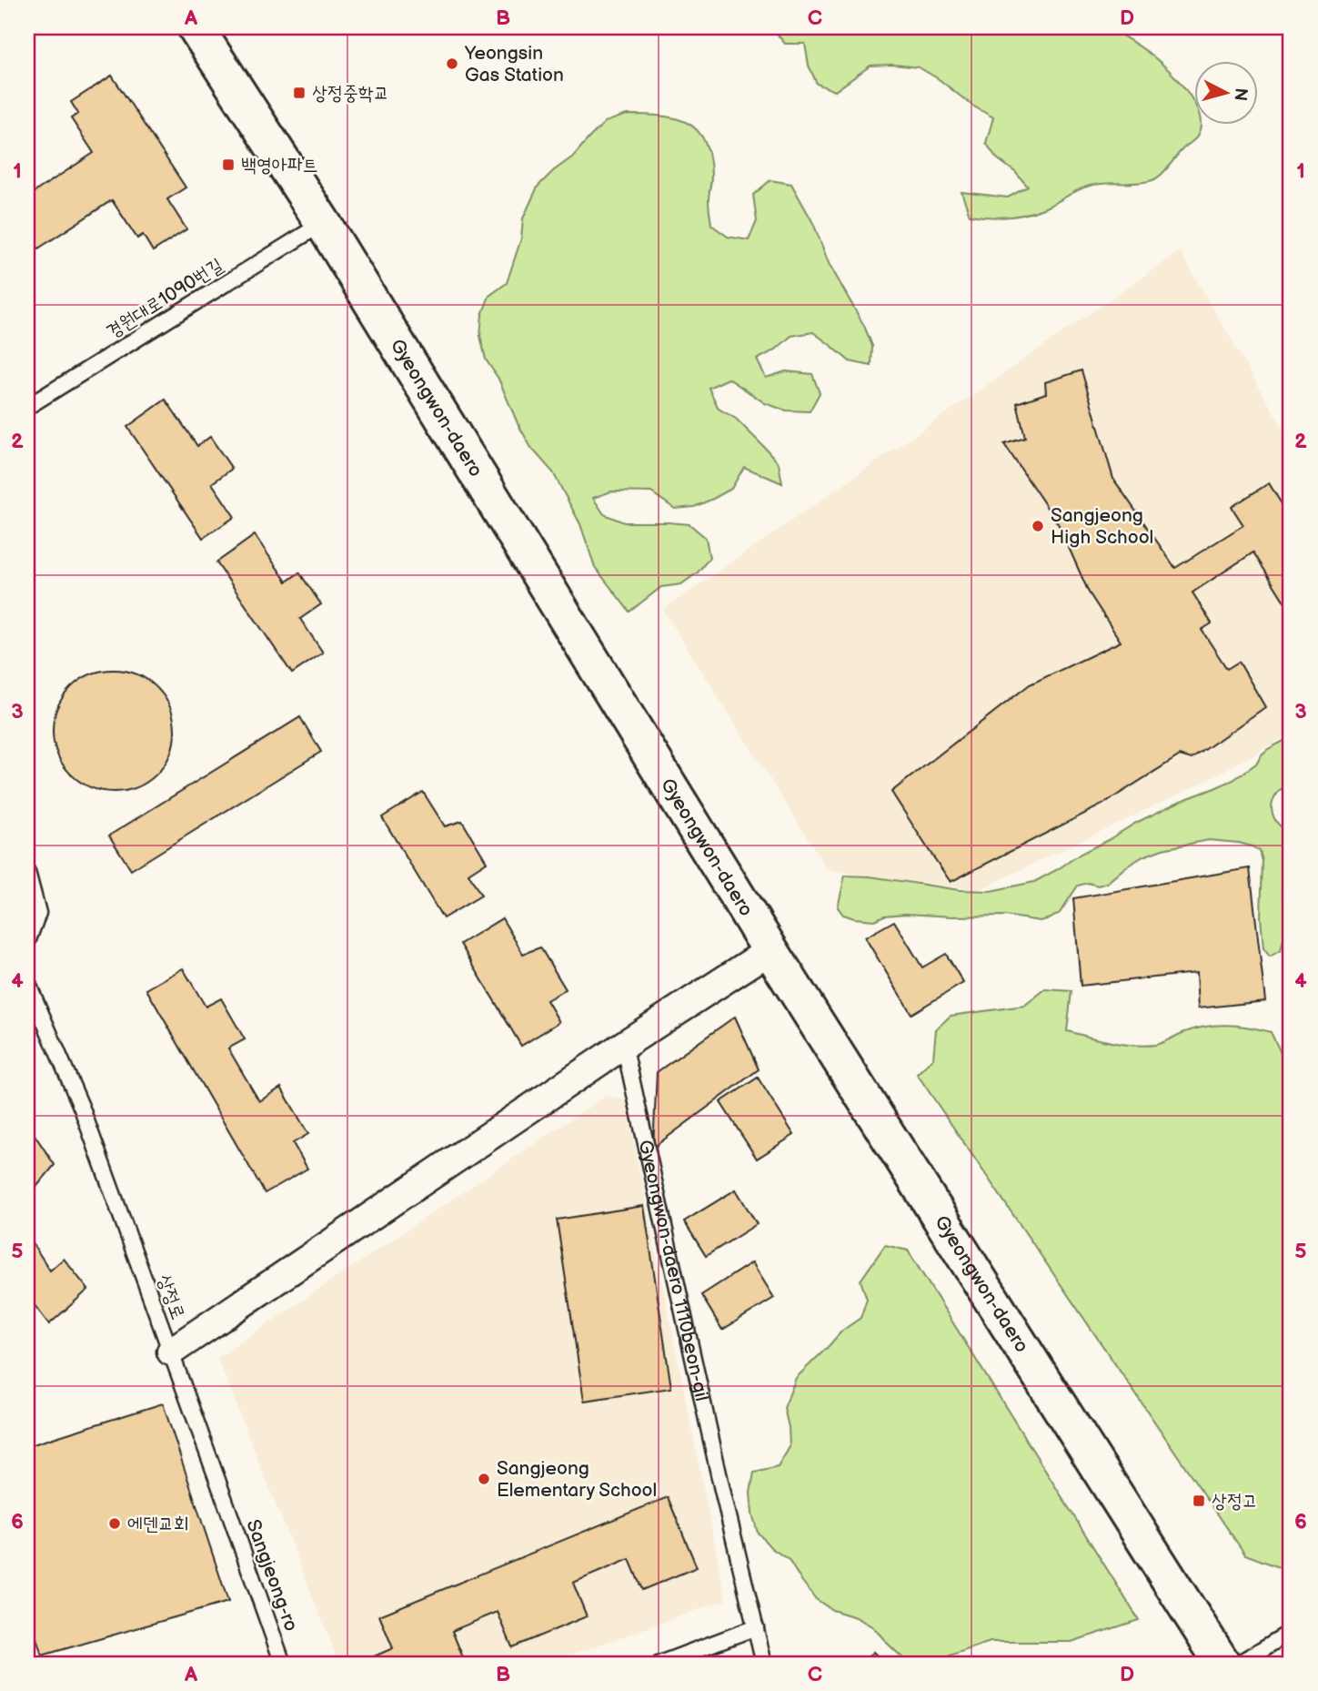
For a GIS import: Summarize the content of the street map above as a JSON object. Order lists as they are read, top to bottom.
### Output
{
  "streets": {
    "main road": ["Gyeongwon-daero"],
    "lane": ["경원대로1090번길", "Gyeongwon-daero 1110beon-gil", "상정로"]
  },
  "crossings": [
    ["경원대로1090번길", "Gyeongwon-daero"]
  ],
  "places": {
    "other": [
      "Yeongsin Gas Station",
      "Sangjeong High School",
      "Sangjeong Elementary School",
      "에덴교회"
    ],
    "transit": ["상정중학교", "백영아파트", "상정고"]
  },
  "north": "right",
  "grid": {
    "columns": [
      "A",
      "B",
      "C",
      "D"
    ],
    "rows": [
      "1",
      "2",
      "3",
      "4",
      "5",
      "6"
    ]
  }
}
